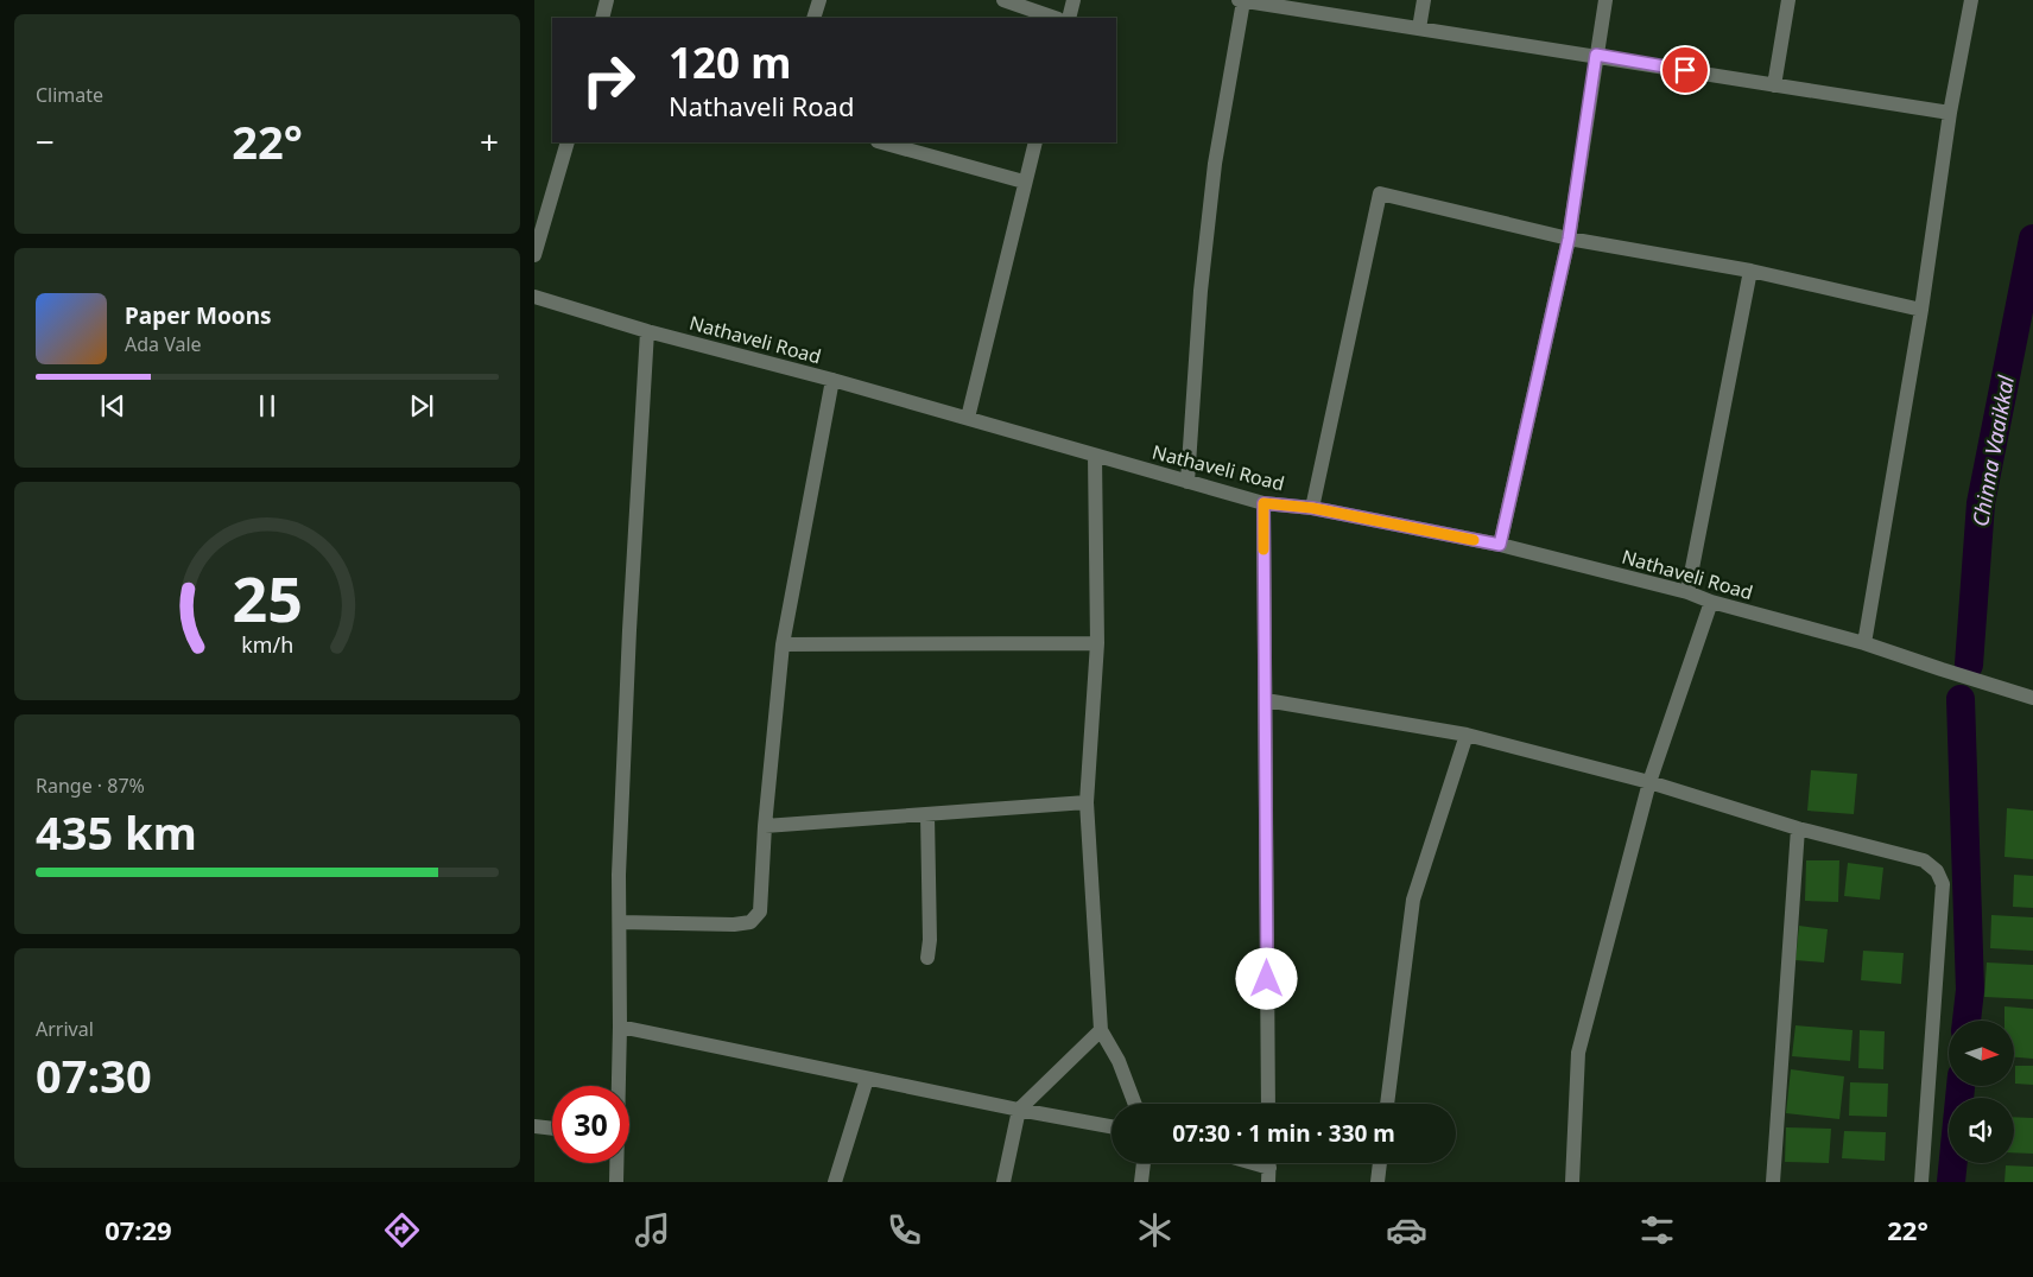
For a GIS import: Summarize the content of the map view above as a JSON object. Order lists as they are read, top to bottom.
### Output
{
  "streets": {
    "street": ["Nathaveli Road"]
  },
  "water": ["Chinna Vaaikkal"],
  "north": "right",
  "page": {
    "tile": [
      "Climate",
      ["Range · 87%", "435 km"],
      ["Arrival", "07:30"]
    ],
    "turn": ["120 m", "Nathaveli Road"],
    "heat": ["−", "22°", "+"],
    "song": ["Paper Moons", "Ada Vale"],
    "limit": "30",
    "trip": "07:30 · 1 min · 330 m",
    "tabs": ["07:29", "22°"],
    "gauge": ["25", "km/h"]
  }
}
